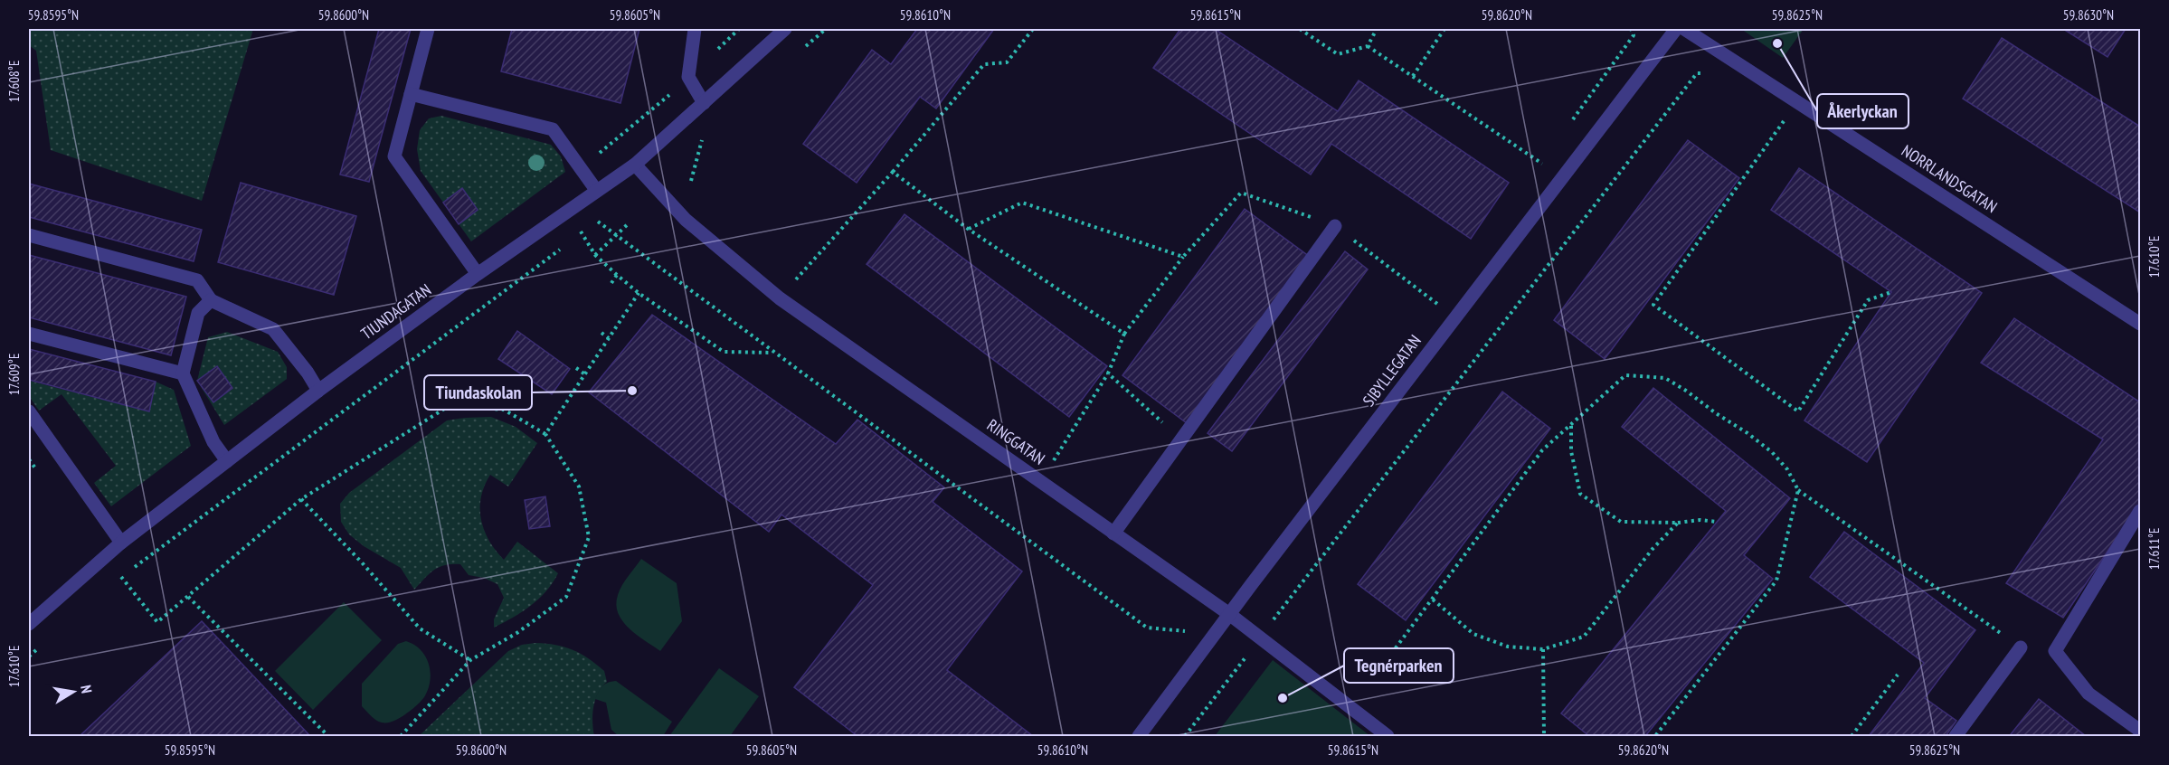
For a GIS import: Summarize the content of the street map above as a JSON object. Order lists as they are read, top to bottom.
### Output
{
  "streets": {
    "street": [
      "NORRLANDSGATAN",
      "TIUNDAGATAN",
      "SIBYLLEGATAN",
      "RINGGATAN"
    ]
  },
  "crossings": [
    ["TIUNDAGATAN", "RINGGATAN"],
    ["SIBYLLEGATAN", "RINGGATAN"]
  ],
  "places": ["Åkerlyckan", "Tiundaskolan", "Tegnérparken"],
  "north": "right",
  "coordinates": [
    "59.8595°N",
    "59.8600°N",
    "59.8605°N",
    "59.8610°N",
    "59.8615°N",
    "59.8620°N",
    "59.8625°N",
    "59.8630°N",
    "17.608°E",
    "17.610°E",
    "17.609°E",
    "17.611°E"
  ]
}
